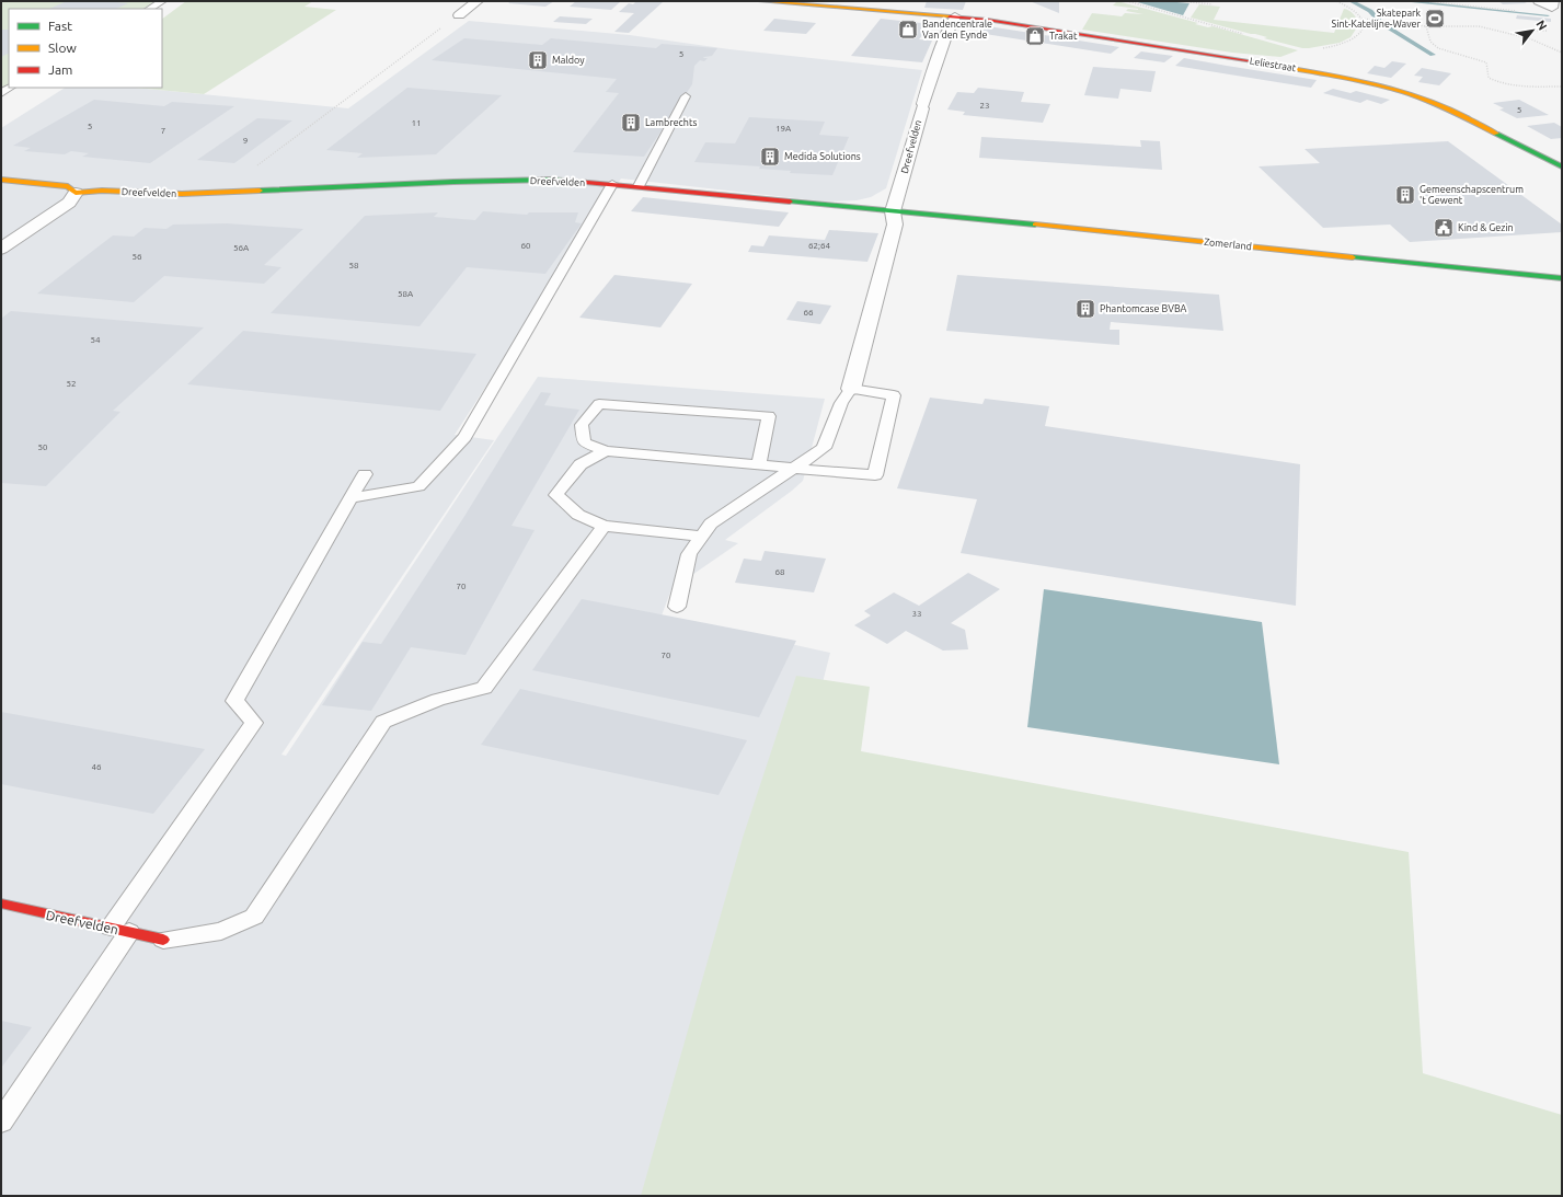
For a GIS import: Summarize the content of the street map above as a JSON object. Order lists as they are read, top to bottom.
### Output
{
  "streets": {
    "street": ["Leliestraat", "Dreefvelden", "Zomerland"]
  },
  "crossings": [
    ["Leliestraat", "Dreefvelden"],
    ["Dreefvelden", "Zomerland"]
  ],
  "places": {
    "sports": ["Skatepark Sint-Katelijne-Waver"],
    "shop": ["Bandencentrale Van den Eynde", "Trakat"],
    "building": [
      "Maldoy",
      "Lambrechts",
      "Medida Solutions",
      "Gemeenschapscentrum 't Gewent",
      "Phantomcase BVBA"
    ],
    "public building": ["Kind & Gezin"]
  },
  "house_numbers": [
    "5",
    "23",
    "5",
    "11",
    "5",
    "19A",
    "7",
    "9",
    "60",
    "62;64",
    "56A",
    "56",
    "58",
    "58A",
    "66",
    "54",
    "52",
    "50",
    "68",
    "70",
    "33",
    "70",
    "46"
  ],
  "legend": ["Fast", "Slow", "Jam"],
  "north": "top right"
}
